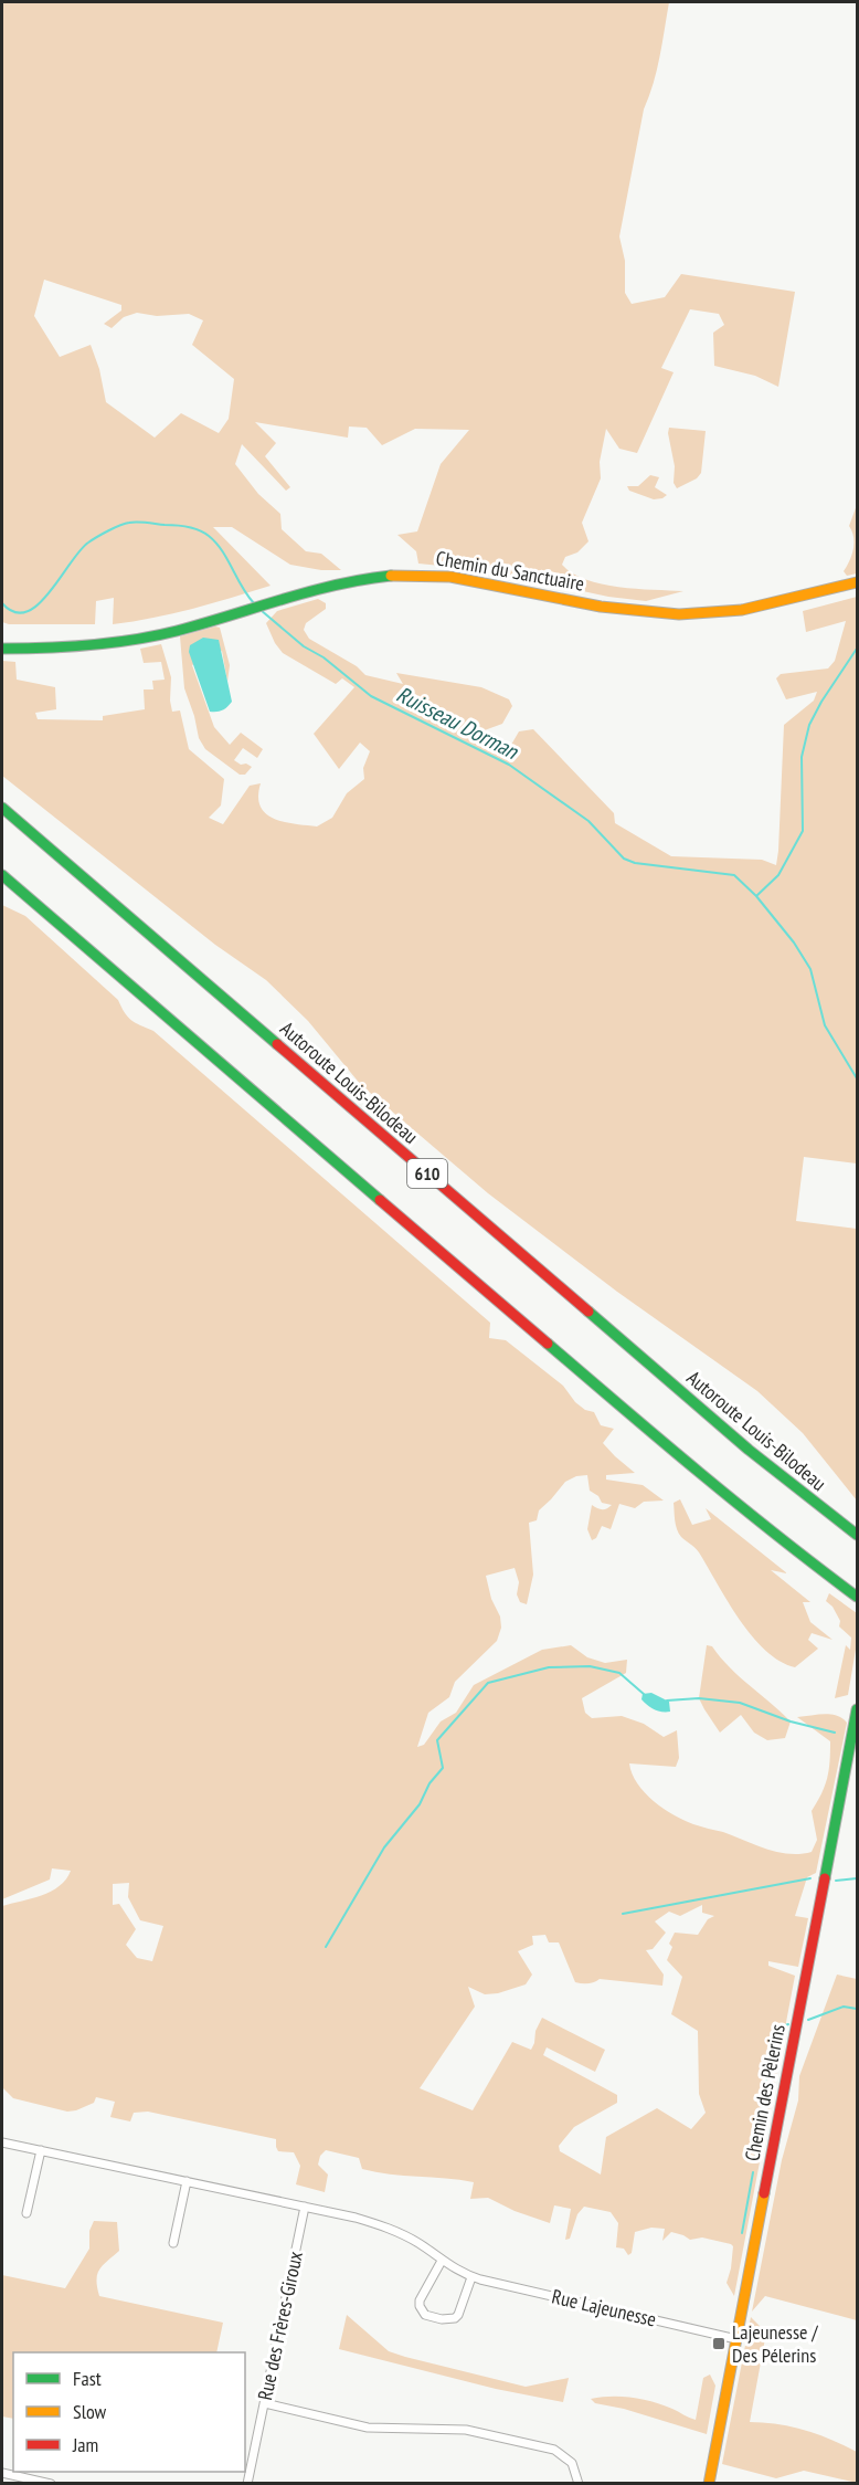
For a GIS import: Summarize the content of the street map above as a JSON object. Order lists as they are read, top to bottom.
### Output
{
  "streets": {
    "main road": [
      "Chemin du Sanctuaire",
      "Autoroute Louis-Bilodeau",
      "610",
      "Chemin des Pèlerins"
    ],
    "street": ["Rue Lajeunesse", "Rue des Frères-Giroux"]
  },
  "crossings": [
    ["Chemin des Pèlerins", "Rue Lajeunesse"],
    ["Rue Lajeunesse", "Rue des Frères-Giroux"]
  ],
  "water": ["Ruisseau Dorman"],
  "places": {
    "transit": ["Lajeunesse / Des Pélerins"]
  },
  "legend": ["Fast", "Slow", "Jam"]
}
